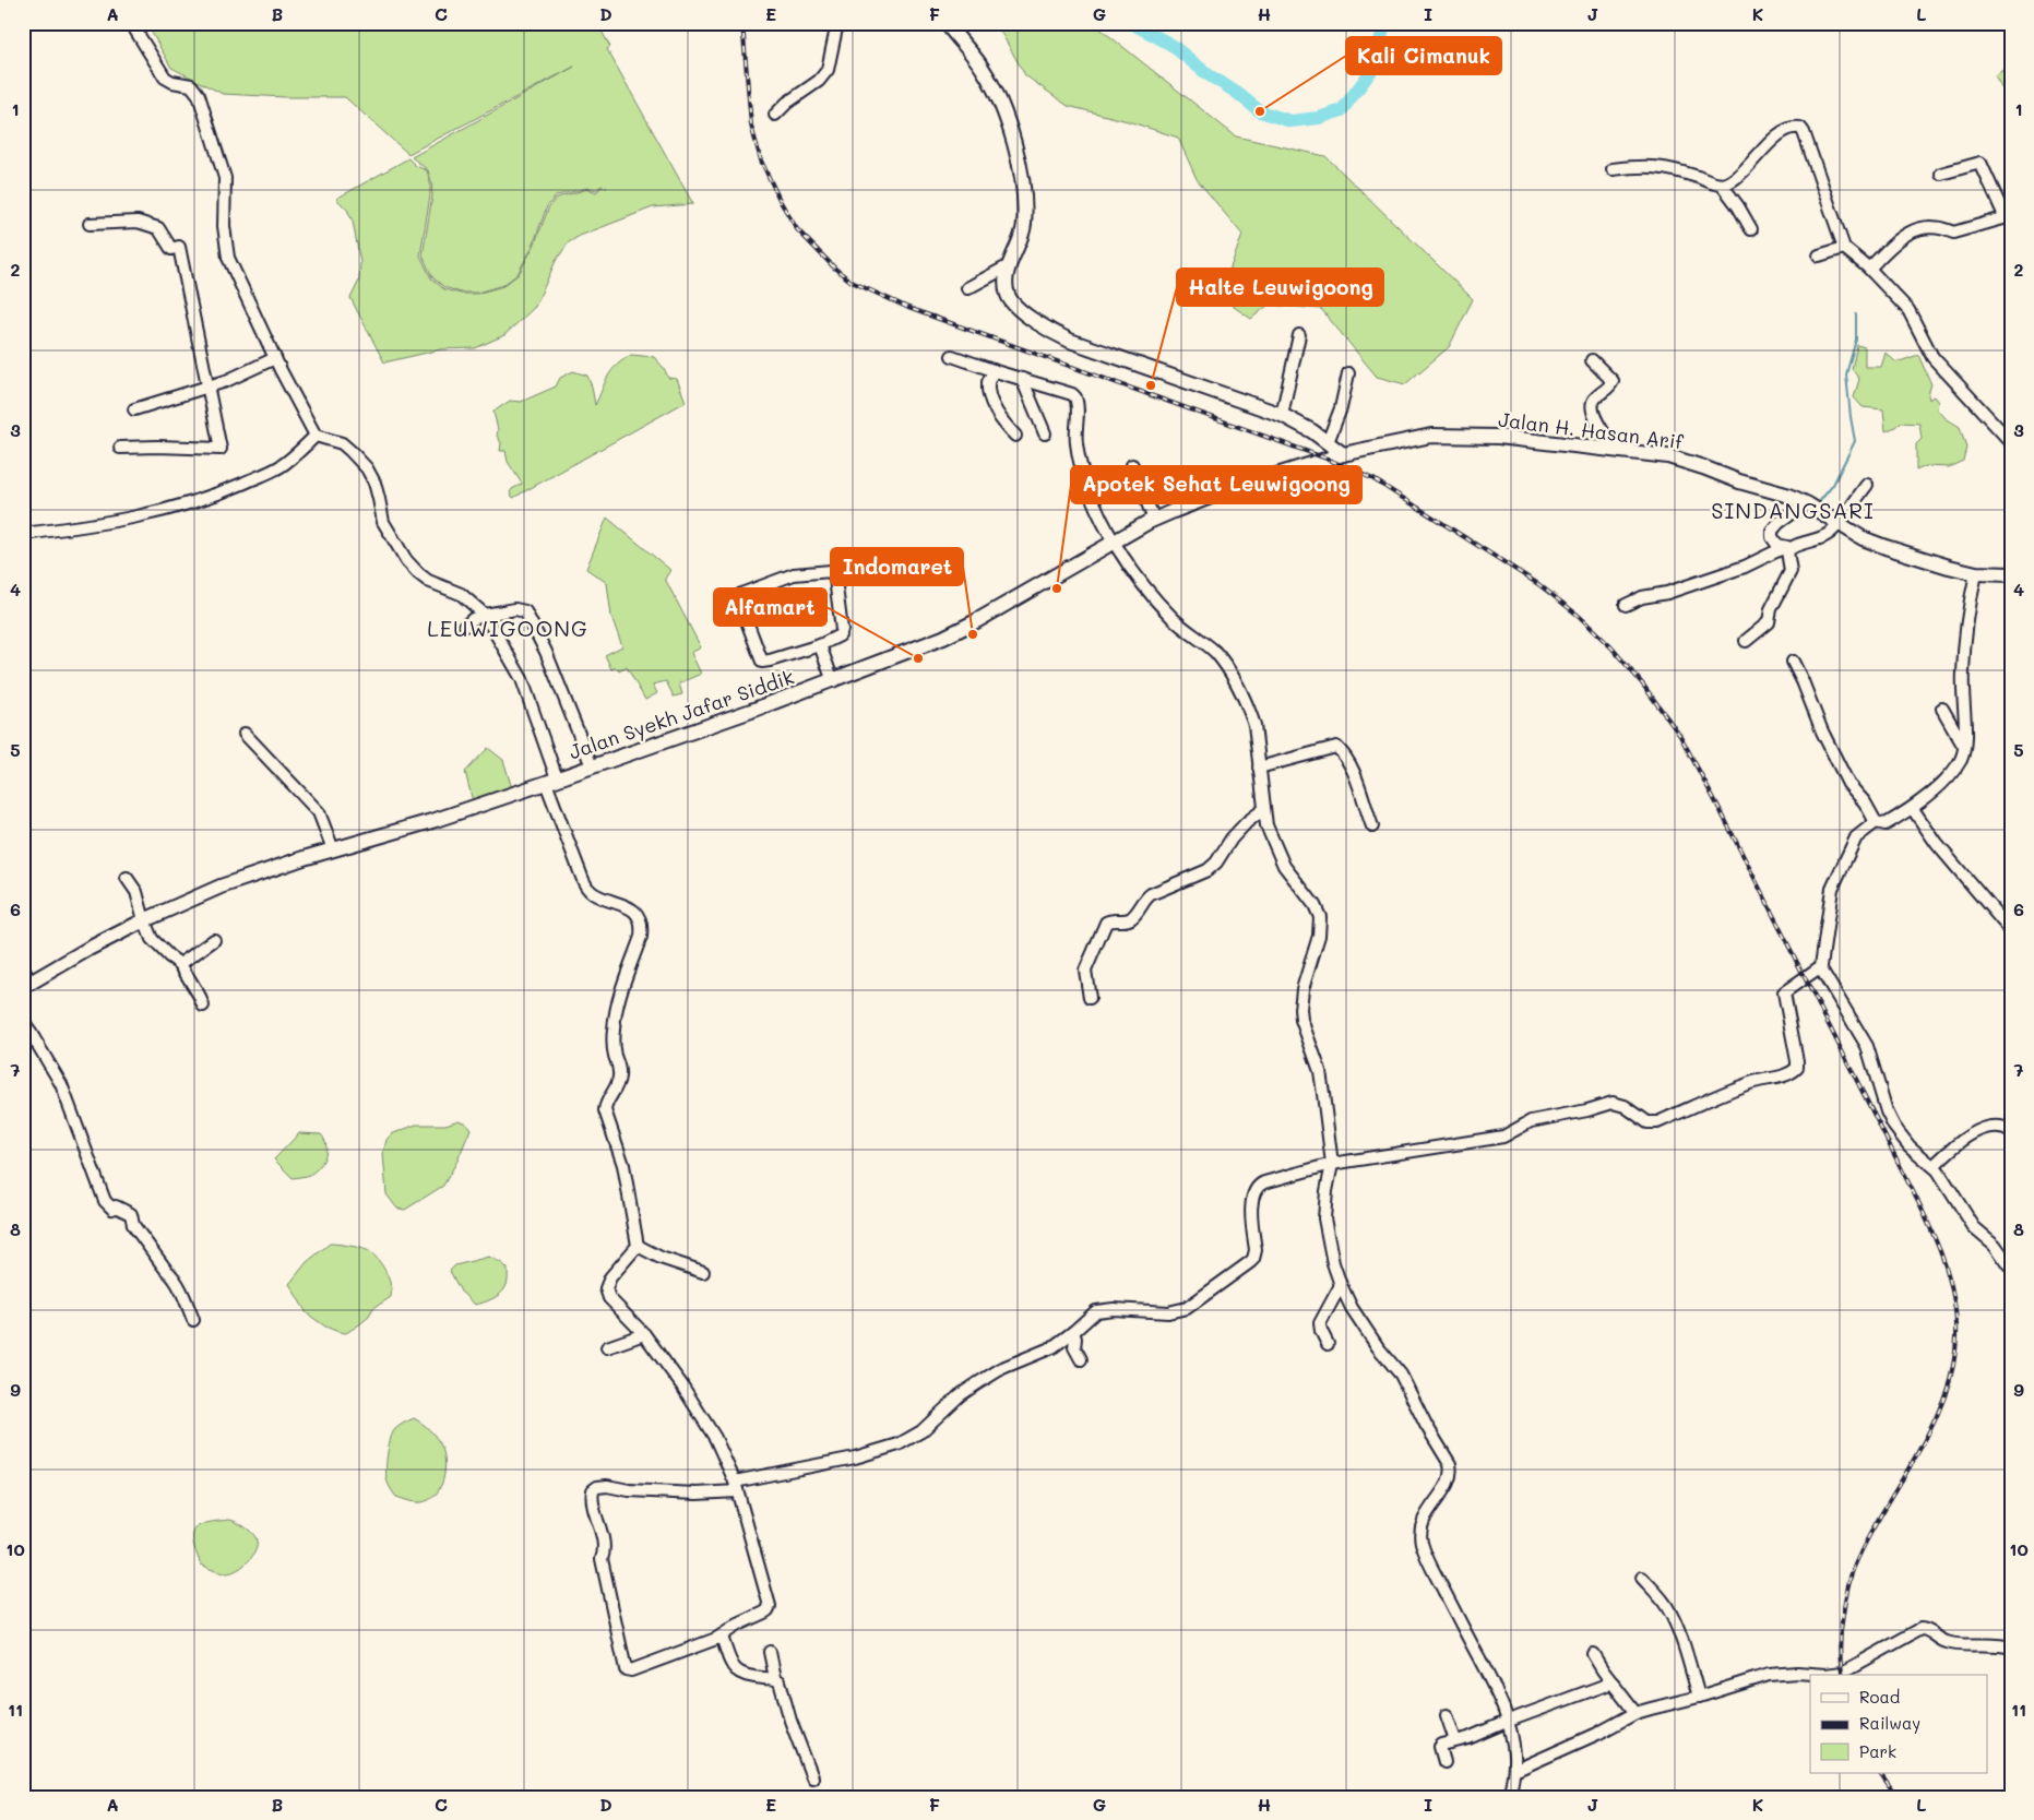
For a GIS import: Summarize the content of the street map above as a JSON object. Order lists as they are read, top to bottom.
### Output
{
  "streets": {
    "main road": ["Jalan H. Hasan Arif", "Jalan Syekh Jafar Siddik"]
  },
  "crossings": [
    ["Jalan H. Hasan Arif", "Jalan Syekh Jafar Siddik"]
  ],
  "districts": ["SINDANGSARI", "LEUWIGOONG"],
  "places": [
    "Kali Cimanuk",
    "Halte Leuwigoong",
    "Apotek Sehat Leuwigoong",
    "Indomaret",
    "Alfamart"
  ],
  "legend": ["Road", "Railway", "Park"],
  "grid": {
    "columns": [
      "A",
      "B",
      "C",
      "D",
      "E",
      "F",
      "G",
      "H",
      "I",
      "J",
      "K",
      "L"
    ],
    "rows": [
      "1",
      "2",
      "3",
      "4",
      "5",
      "6",
      "7",
      "8",
      "9",
      "10",
      "11"
    ]
  }
}
